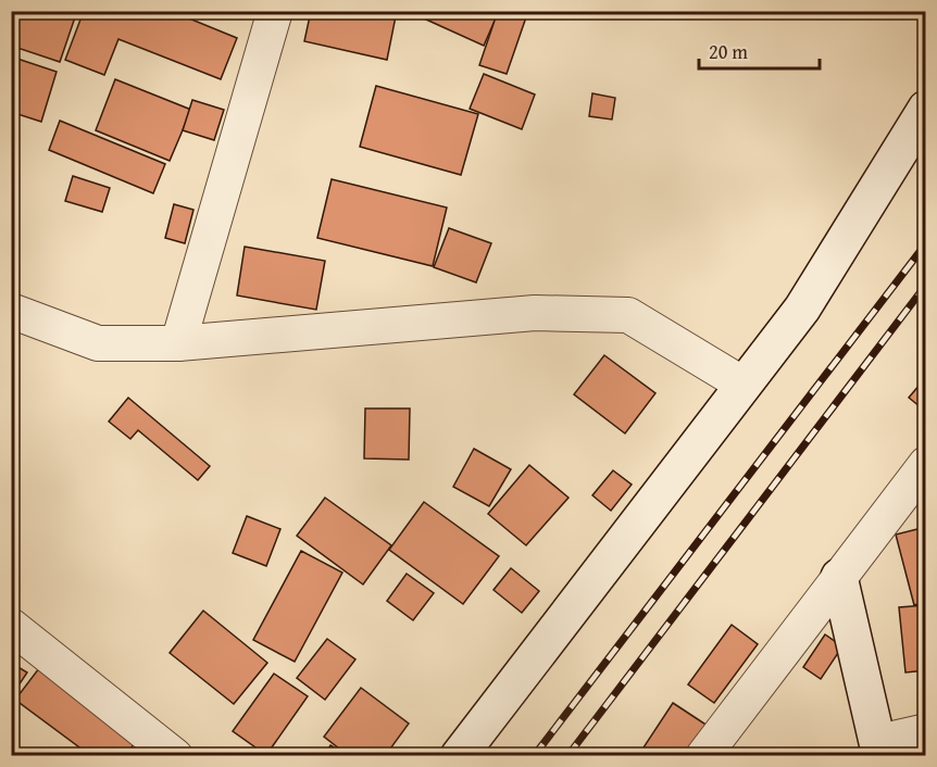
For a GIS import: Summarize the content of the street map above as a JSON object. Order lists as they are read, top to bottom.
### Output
{
  "scale_bar": "20 m"
}
